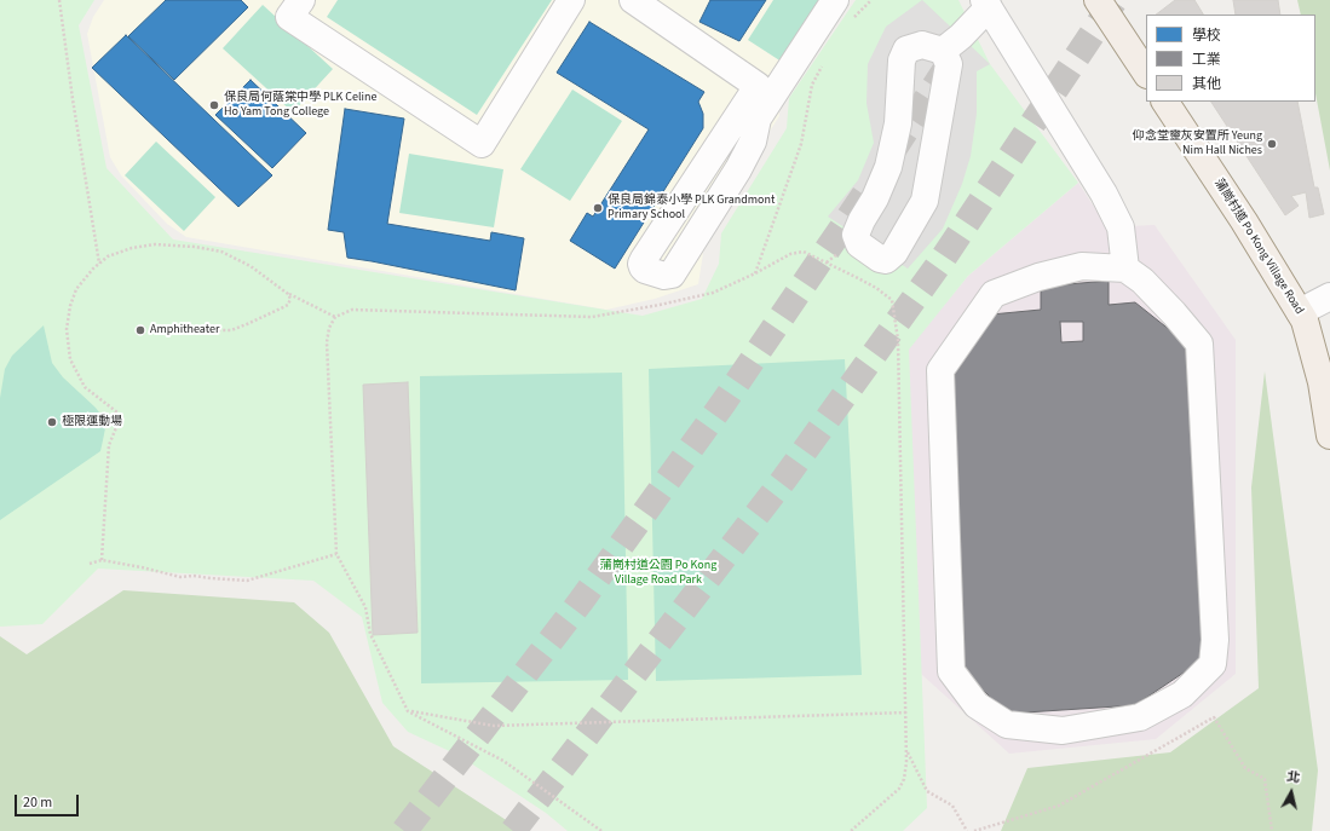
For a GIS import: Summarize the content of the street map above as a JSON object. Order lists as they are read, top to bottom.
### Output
{
  "streets": {
    "main road": ["蒲崗村道 Po Kong Village Road"]
  },
  "parks": ["蒲崗村道公園 Po Kong Village Road Park"],
  "places": [
    "保良局何蔭棠中學 PLK Celine Ho Yam Tong College",
    "仰念堂靈灰安置所 Yeung Nim Hall Niches",
    "保良局錦泰小學 PLK Grandmont Primary School",
    "Amphitheater",
    "極限運動場"
  ],
  "legend": ["學校", "工業", "其他"],
  "scale_bar": "20 m",
  "north": "top"
}
